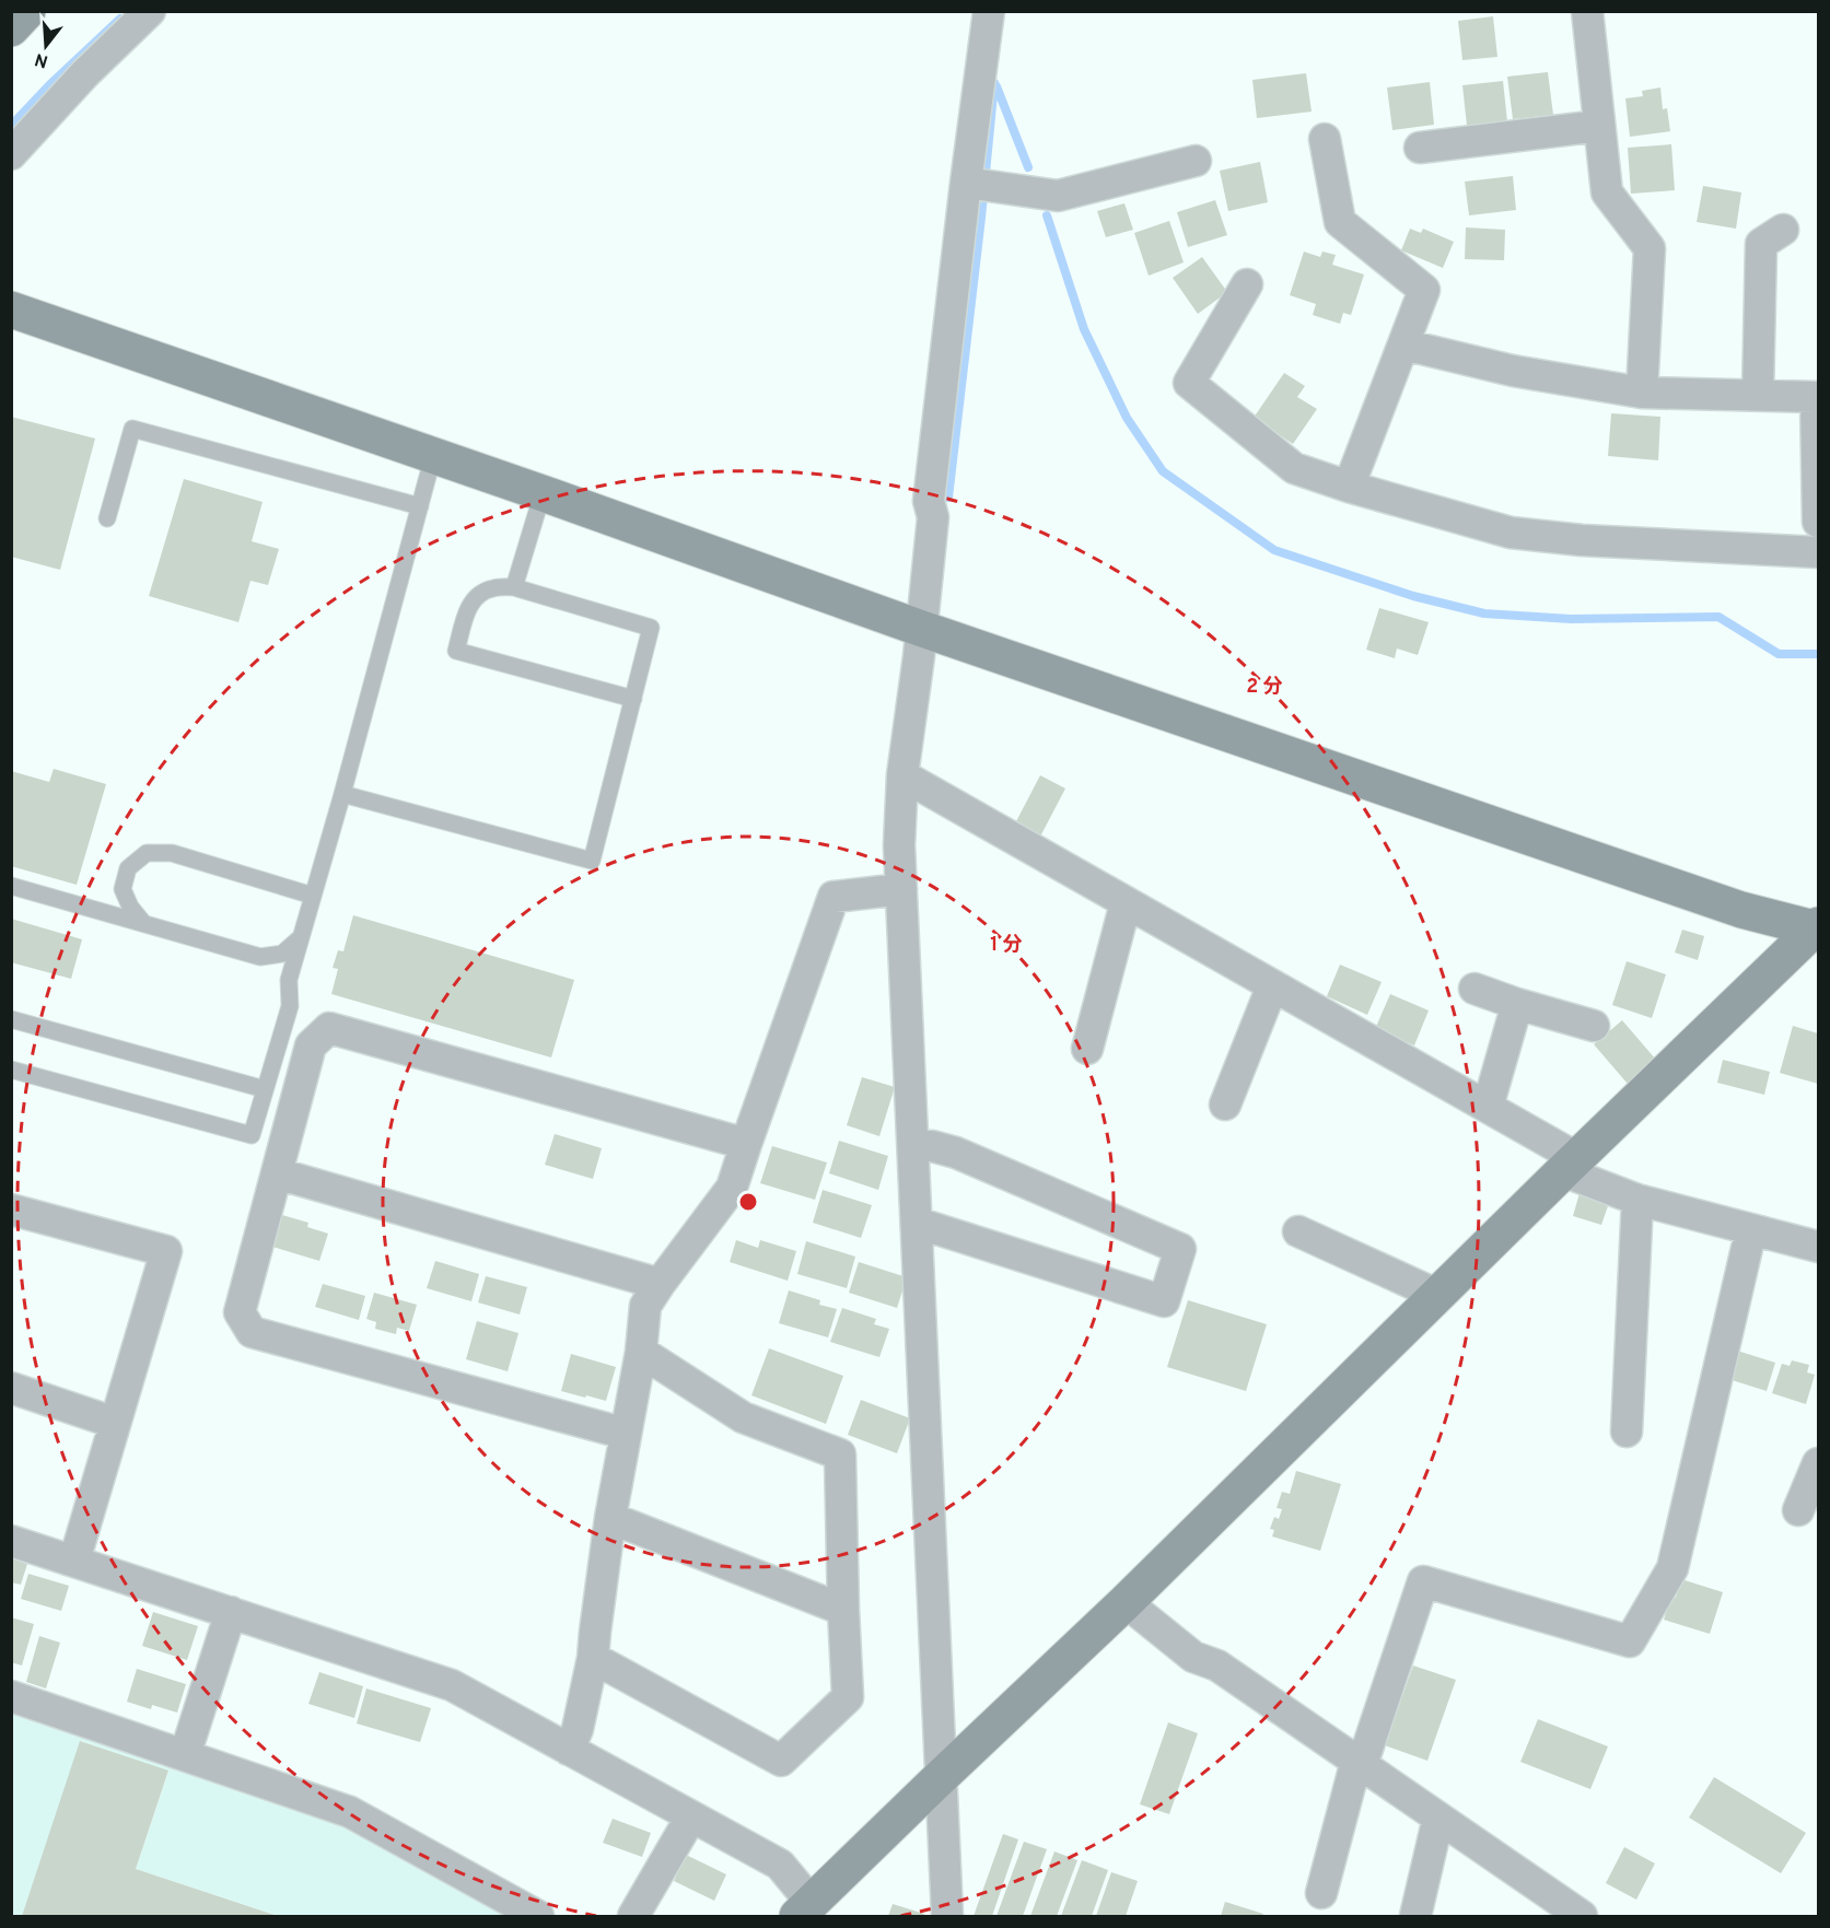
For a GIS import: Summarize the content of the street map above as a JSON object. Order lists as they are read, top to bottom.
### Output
{
  "north": "bottom",
  "rings": ["2 分", "1 分"]
}
